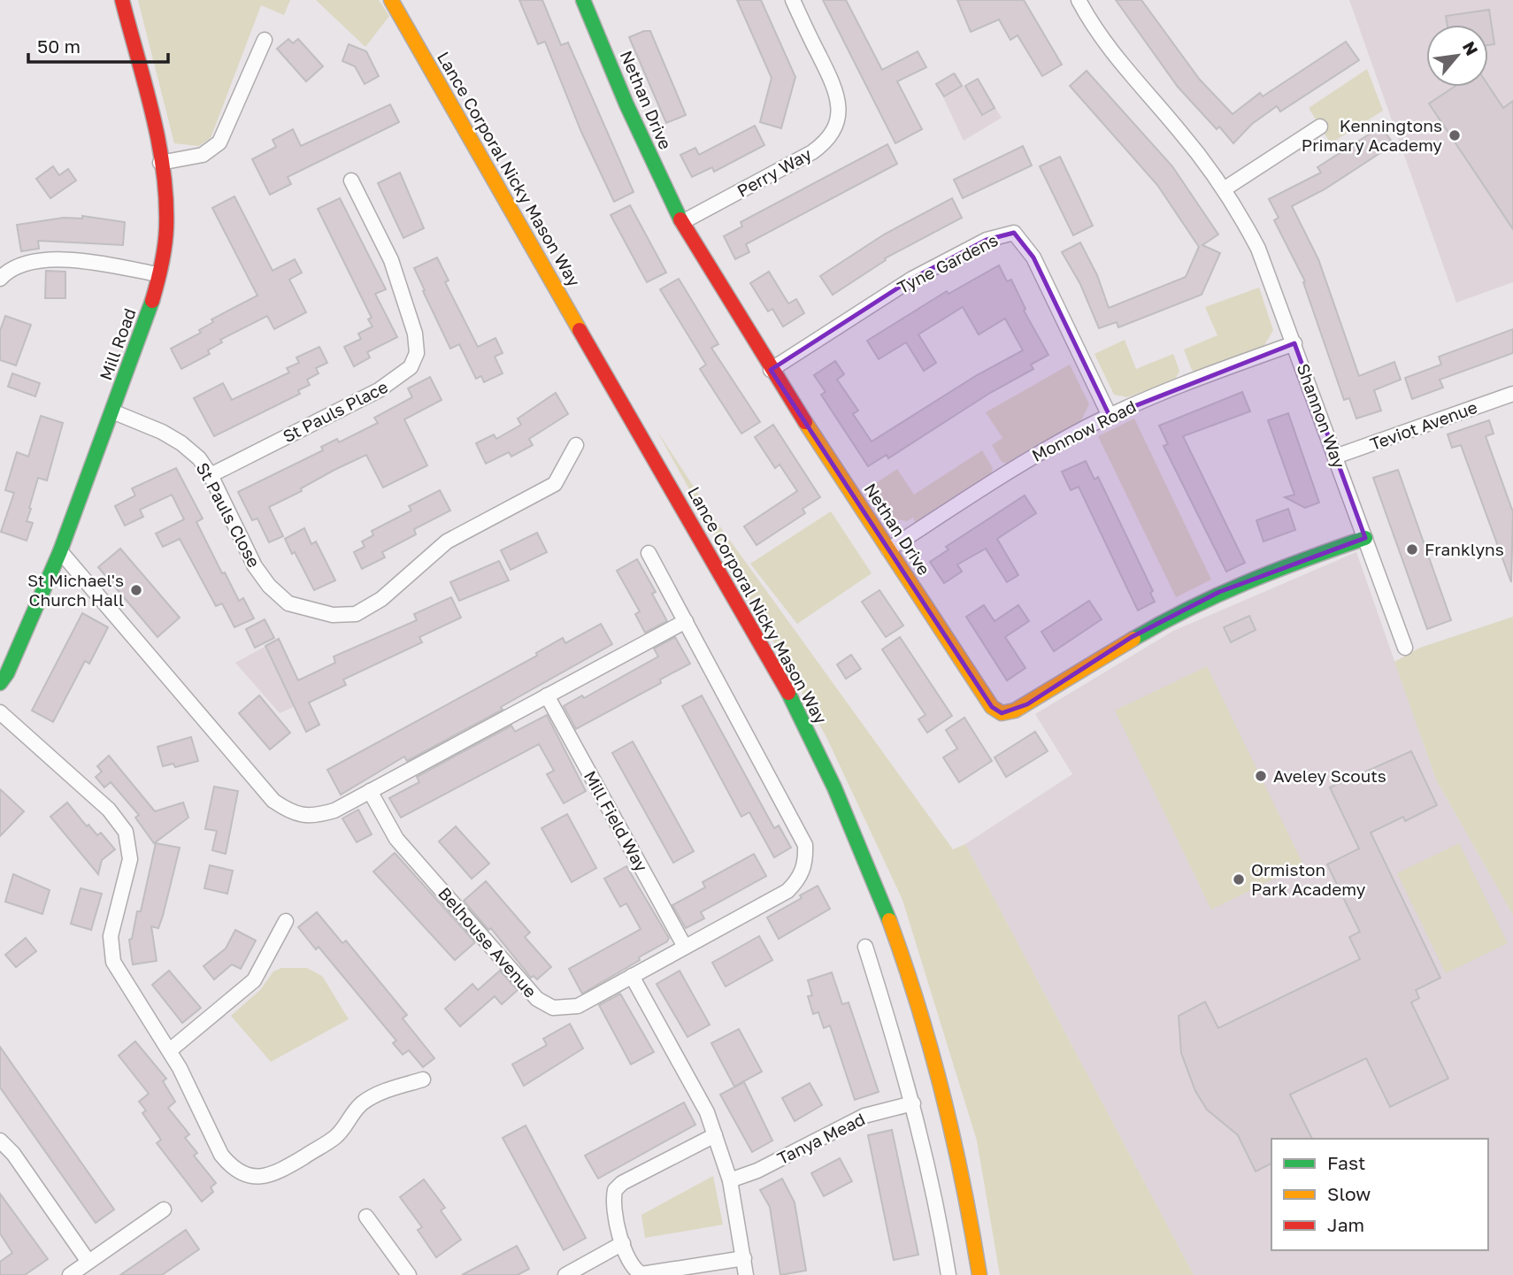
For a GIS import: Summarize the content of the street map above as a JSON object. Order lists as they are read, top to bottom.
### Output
{
  "streets": {
    "street": [
      "Nethan Drive",
      "Lance Corporal Nicky Mason Way",
      "Perry Way",
      "Tyne Gardens",
      "Mill Road",
      "St Pauls Place",
      "Shannon Way",
      "Teviot Avenue",
      "Monnow Road",
      "St Pauls Close",
      "Mill Field Way",
      "Belhouse Avenue",
      "Tanya Mead"
    ]
  },
  "crossings": [
    ["Nethan Drive", "Perry Way"],
    ["Nethan Drive", "Tyne Gardens"],
    ["Nethan Drive", "Shannon Way"],
    ["Nethan Drive", "Monnow Road"],
    ["Tyne Gardens", "Monnow Road"],
    ["Mill Road", "St Pauls Close"],
    ["St Pauls Place", "St Pauls Close"],
    ["Shannon Way", "Teviot Avenue"],
    ["Shannon Way", "Monnow Road"],
    ["Mill Field Way", "Belhouse Avenue"]
  ],
  "places": [
    "Kenningtons Primary Academy",
    "Franklyns",
    "St Michael's Church Hall",
    "Aveley Scouts",
    "Ormiston Park Academy"
  ],
  "legend": ["Fast", "Slow", "Jam"],
  "scale_bar": "50 m",
  "north": "top right"
}
